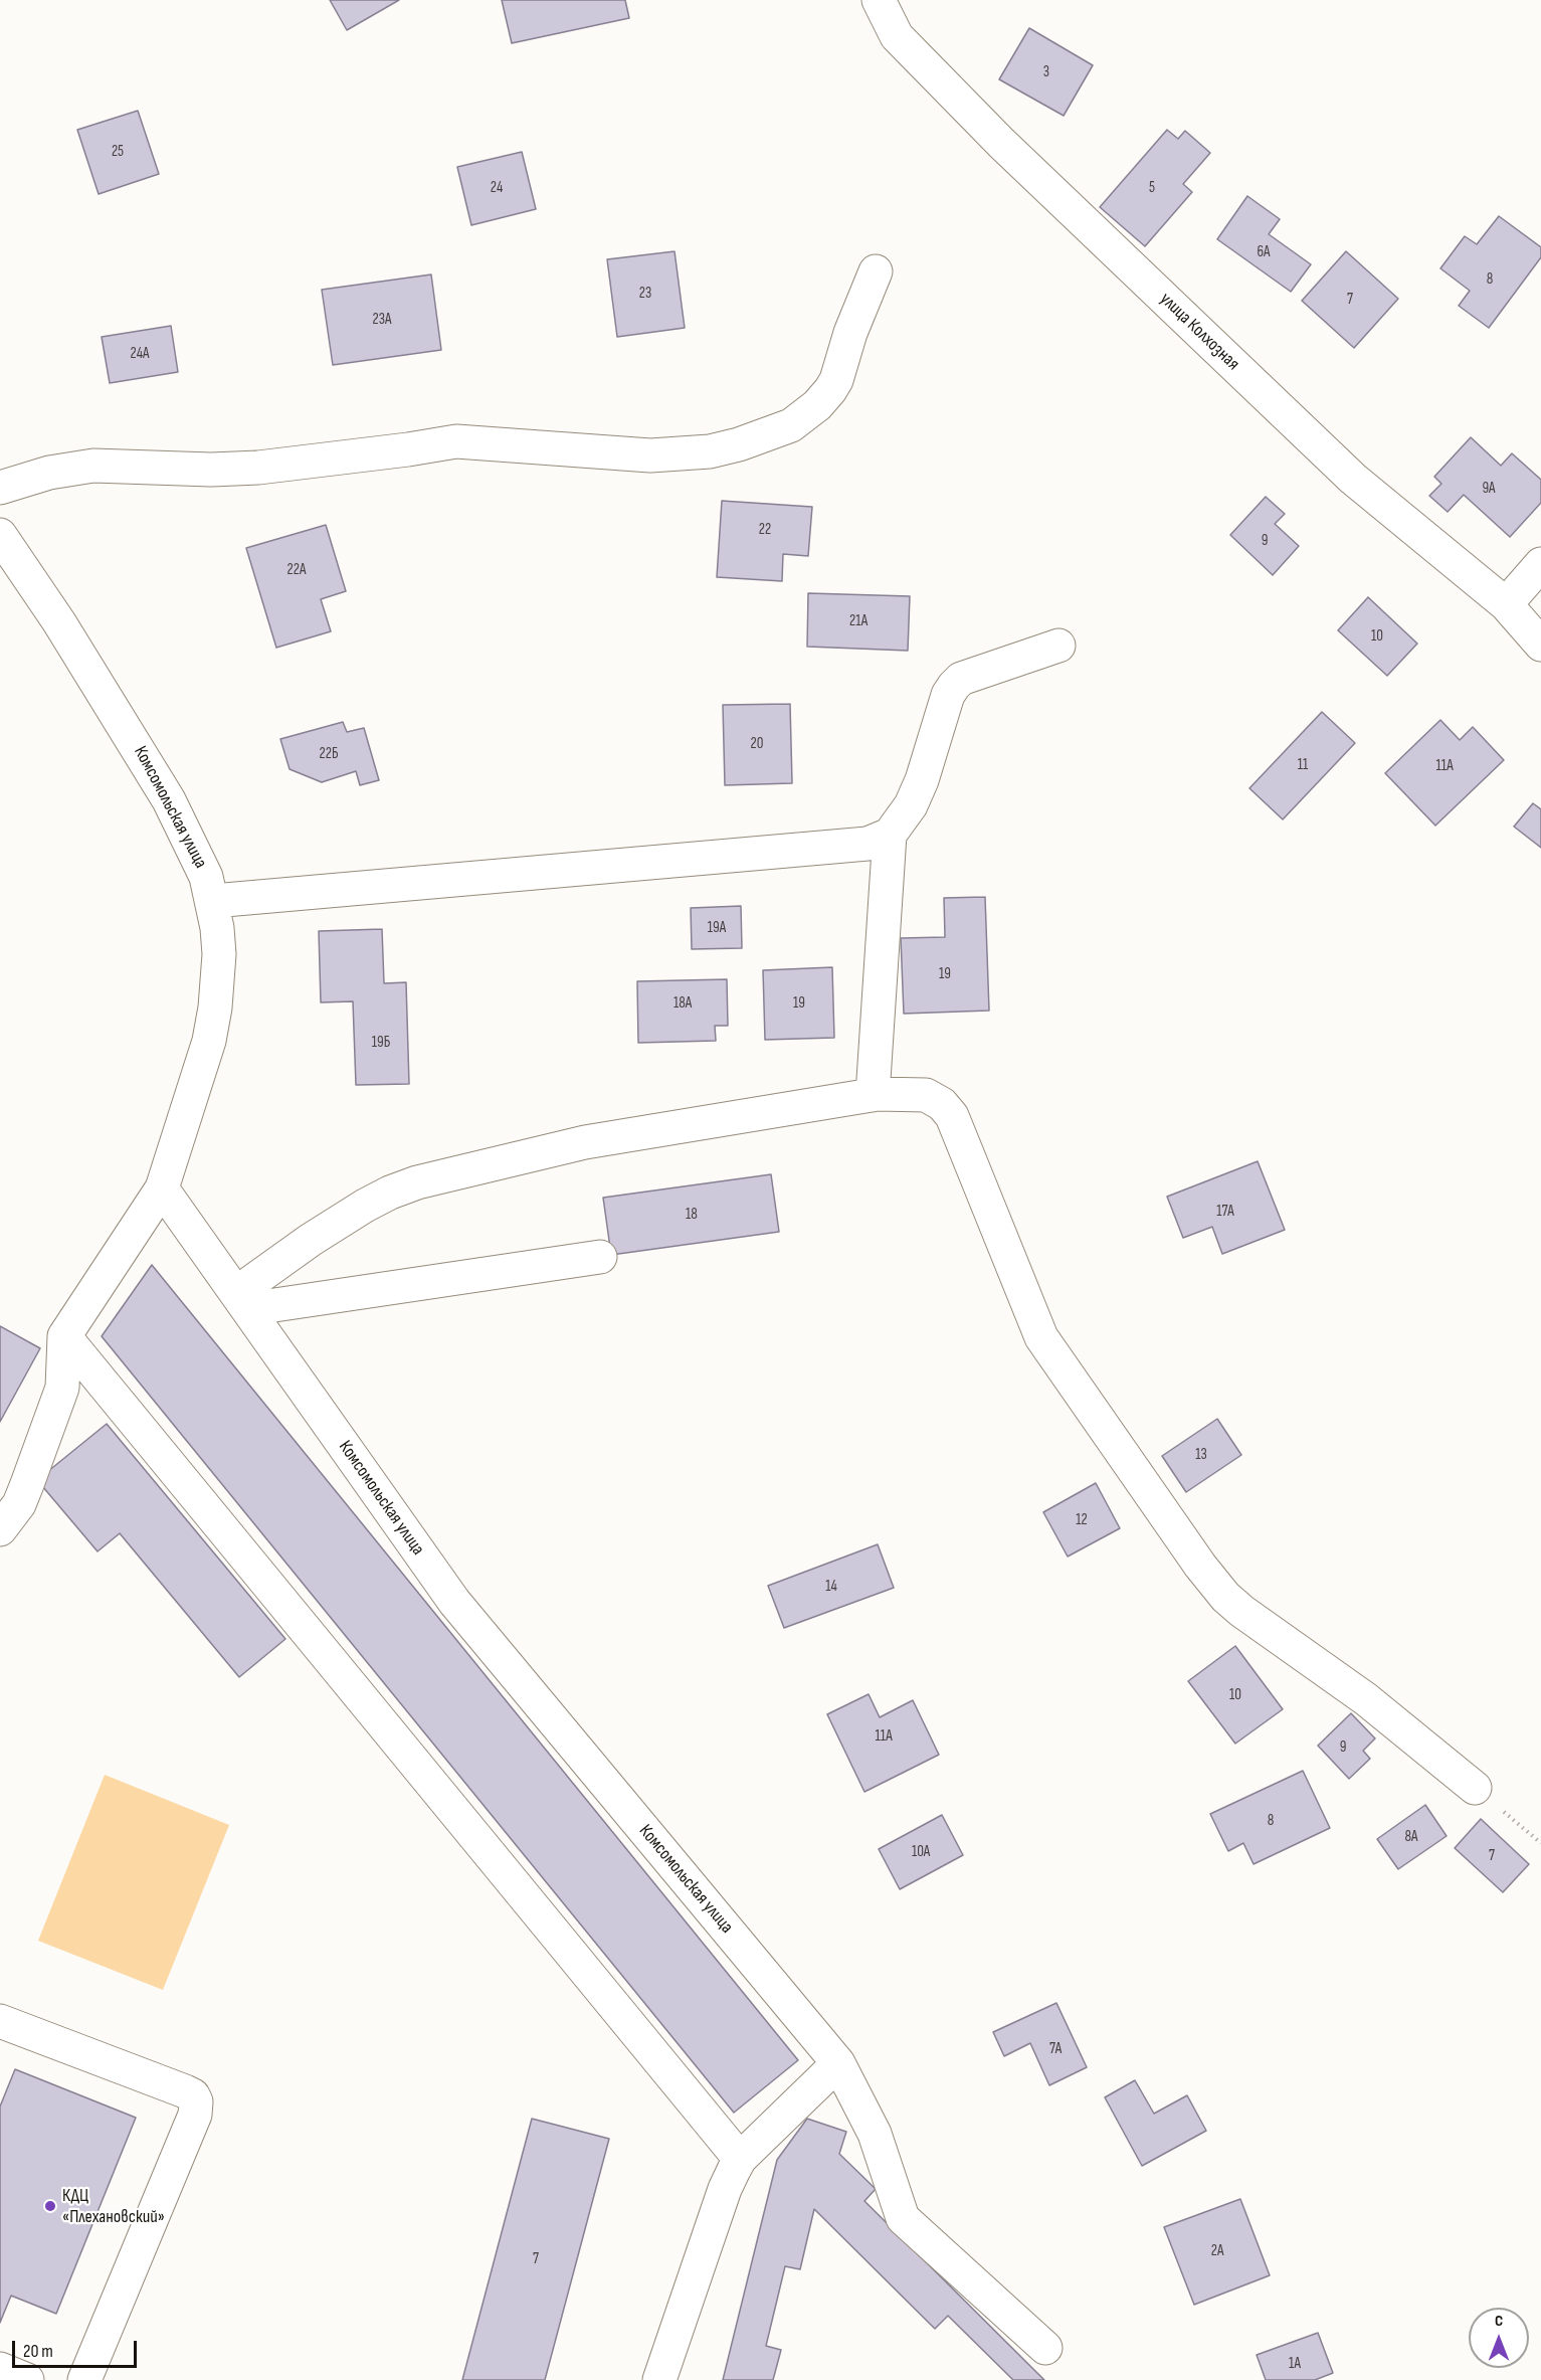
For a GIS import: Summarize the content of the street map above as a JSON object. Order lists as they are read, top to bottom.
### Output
{
  "streets": {
    "street": ["улица Колхозная", "Комсомольская улица"]
  },
  "places": ["КДЦ «Плехановский»"],
  "house_numbers": [
    "3",
    "25",
    "24",
    "5",
    "6А",
    "8",
    "23",
    "7",
    "23А",
    "24А",
    "9А",
    "22",
    "9",
    "22А",
    "21А",
    "10",
    "20",
    "22Б",
    "11",
    "11А",
    "19А",
    "19",
    "18А",
    "19",
    "19Б",
    "17А",
    "18",
    "13",
    "12",
    "14",
    "10",
    "11А",
    "9",
    "8",
    "8А",
    "10А",
    "7",
    "7А",
    "2А",
    "7",
    "1А"
  ],
  "scale_bar": "20 m",
  "north": "top"
}
